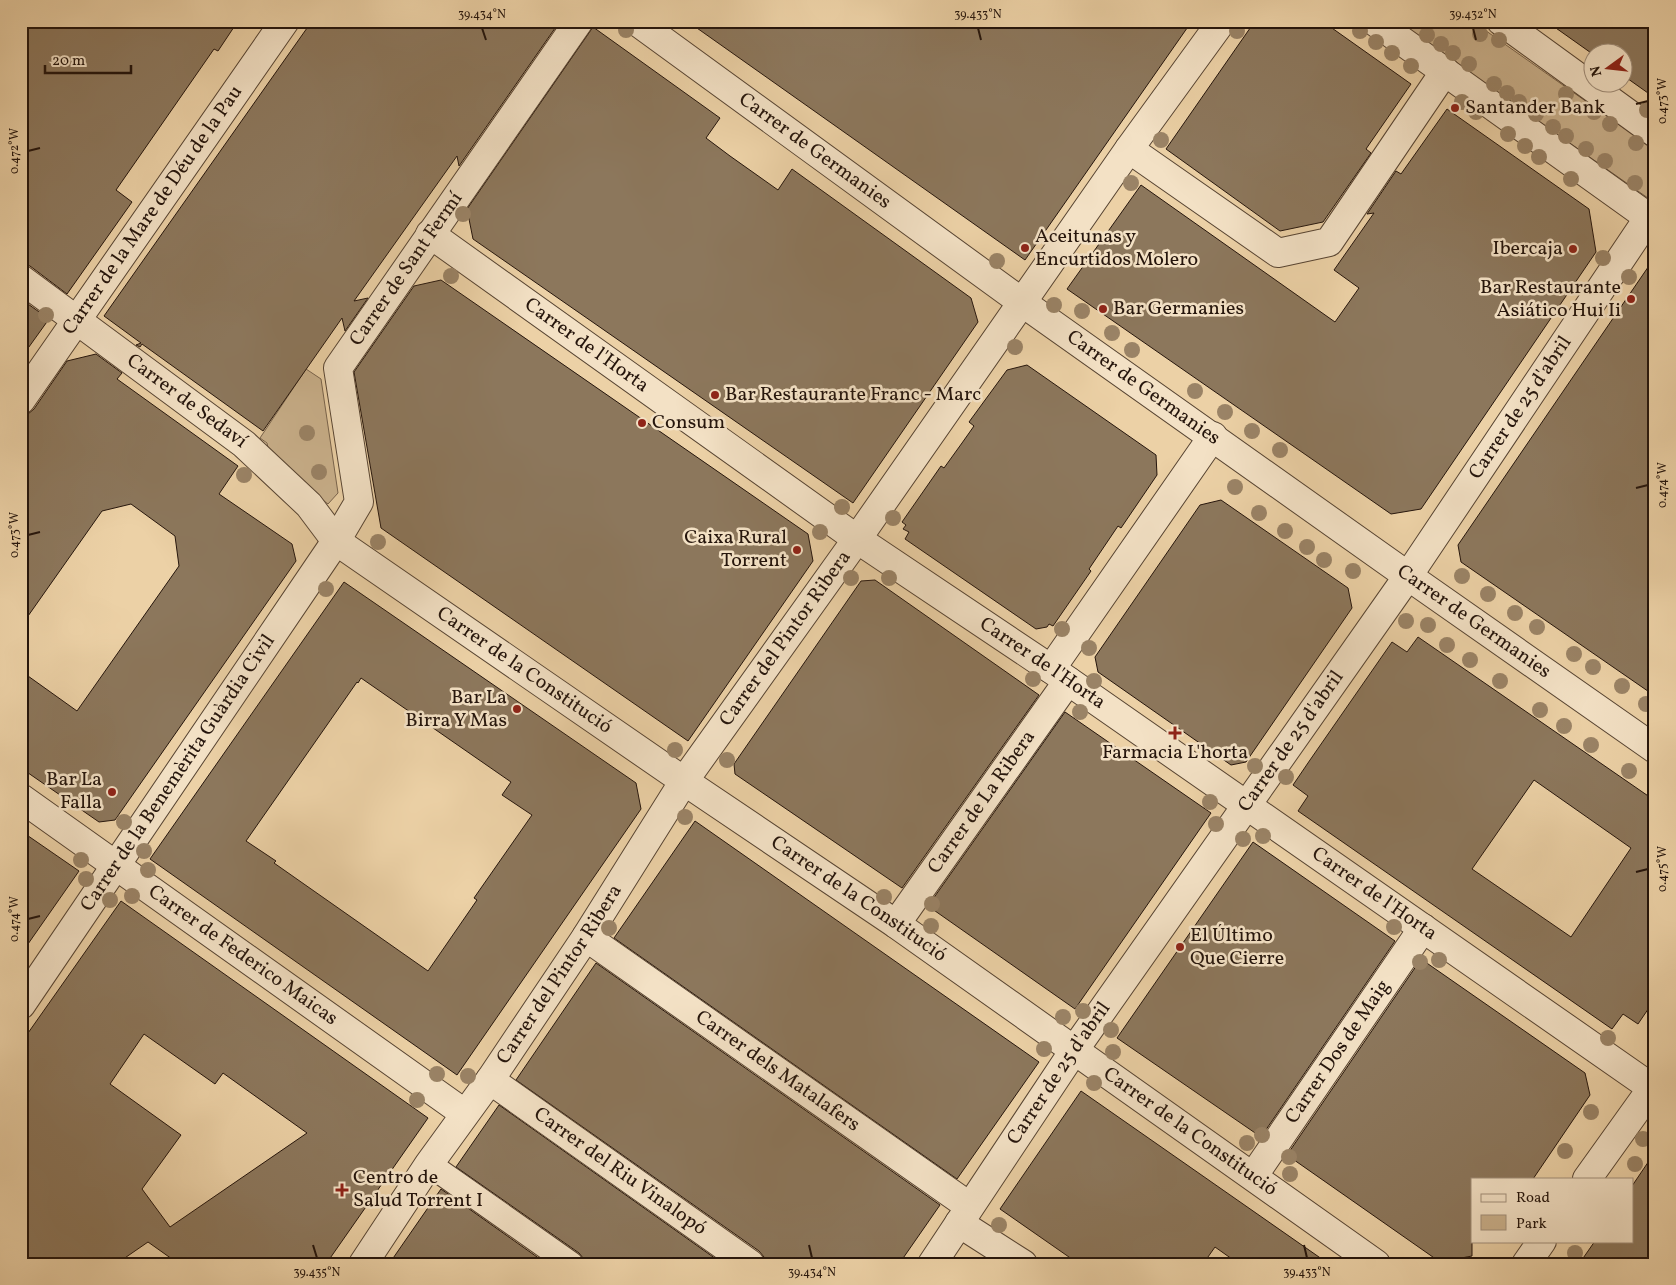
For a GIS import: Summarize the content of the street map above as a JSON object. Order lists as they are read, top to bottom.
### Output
{
  "streets": {
    "street": [
      "Carrer de Germanies",
      "Carrer de la Mare de Déu de la Pau",
      "Carrer de Sant Fermí",
      "Carrer de l'Horta",
      "Carrer de Sedaví",
      "Carrer de 25 d'abril",
      "Carrer del Pintor Ribera",
      "Carrer de la Constitució",
      "Carrer de la Benemèrita Guàrdia Civil",
      "Carrer de La Ribera",
      "Carrer de Federico Maicas",
      "Carrer Dos de Maig",
      "Carrer dels Matalafers",
      "Carrer del Riu Vinalopó"
    ]
  },
  "crossings": [
    ["Carrer de Germanies", "Carrer de 25 d'abril"],
    ["Carrer de Germanies", "Carrer del Pintor Ribera"],
    ["Carrer de Germanies", "Carrer de La Ribera"],
    ["Carrer de la Mare de Déu de la Pau", "Carrer de Sedaví"],
    ["Carrer de Sant Fermí", "Carrer de l'Horta"],
    ["Carrer de Sant Fermí", "Carrer de Sedaví"],
    ["Carrer de Sant Fermí", "Carrer de la Constitució"],
    ["Carrer de Sant Fermí", "Carrer de la Benemèrita Guàrdia Civil"],
    ["Carrer de l'Horta", "Carrer de 25 d'abril"],
    ["Carrer de l'Horta", "Carrer del Pintor Ribera"],
    ["Carrer de l'Horta", "Carrer de La Ribera"],
    ["Carrer de l'Horta", "Carrer Dos de Maig"],
    ["Carrer de Sedaví", "Carrer de la Constitució"],
    ["Carrer de Sedaví", "Carrer de la Benemèrita Guàrdia Civil"],
    ["Carrer de 25 d'abril", "Carrer de la Constitució"],
    ["Carrer de 25 d'abril", "Carrer dels Matalafers"],
    ["Carrer del Pintor Ribera", "Carrer de la Constitució"],
    ["Carrer del Pintor Ribera", "Carrer de Federico Maicas"],
    ["Carrer del Pintor Ribera", "Carrer dels Matalafers"],
    ["Carrer del Pintor Ribera", "Carrer del Riu Vinalopó"],
    ["Carrer de la Constitució", "Carrer de la Benemèrita Guàrdia Civil"],
    ["Carrer de la Constitució", "Carrer de La Ribera"],
    ["Carrer de la Constitució", "Carrer Dos de Maig"],
    ["Carrer de la Benemèrita Guàrdia Civil", "Carrer de Federico Maicas"]
  ],
  "places": {
    "other": [
      "Santander Bank",
      "Aceitunas y Encurtidos Molero",
      "Ibercaja",
      "Bar Restaurante Asiático Hui Ii",
      "Bar Germanies",
      "Bar Restaurante Franc - Marc",
      "Consum",
      "Caixa Rural Torrent",
      "Bar La Birra Y Mas",
      "Bar La Falla",
      "El Último Que Cierre"
    ],
    "health": ["Farmacia L'horta", "Centro de Salud Torrent I"]
  },
  "legend": ["Road", "Park"],
  "scale_bar": "20 m",
  "north": "left",
  "coordinates": [
    "39.434°N",
    "39.433°N",
    "39.432°N",
    "0.473°W",
    "0.472°W",
    "0.474°W",
    "0.475°W",
    "39.435°N"
  ]
}
